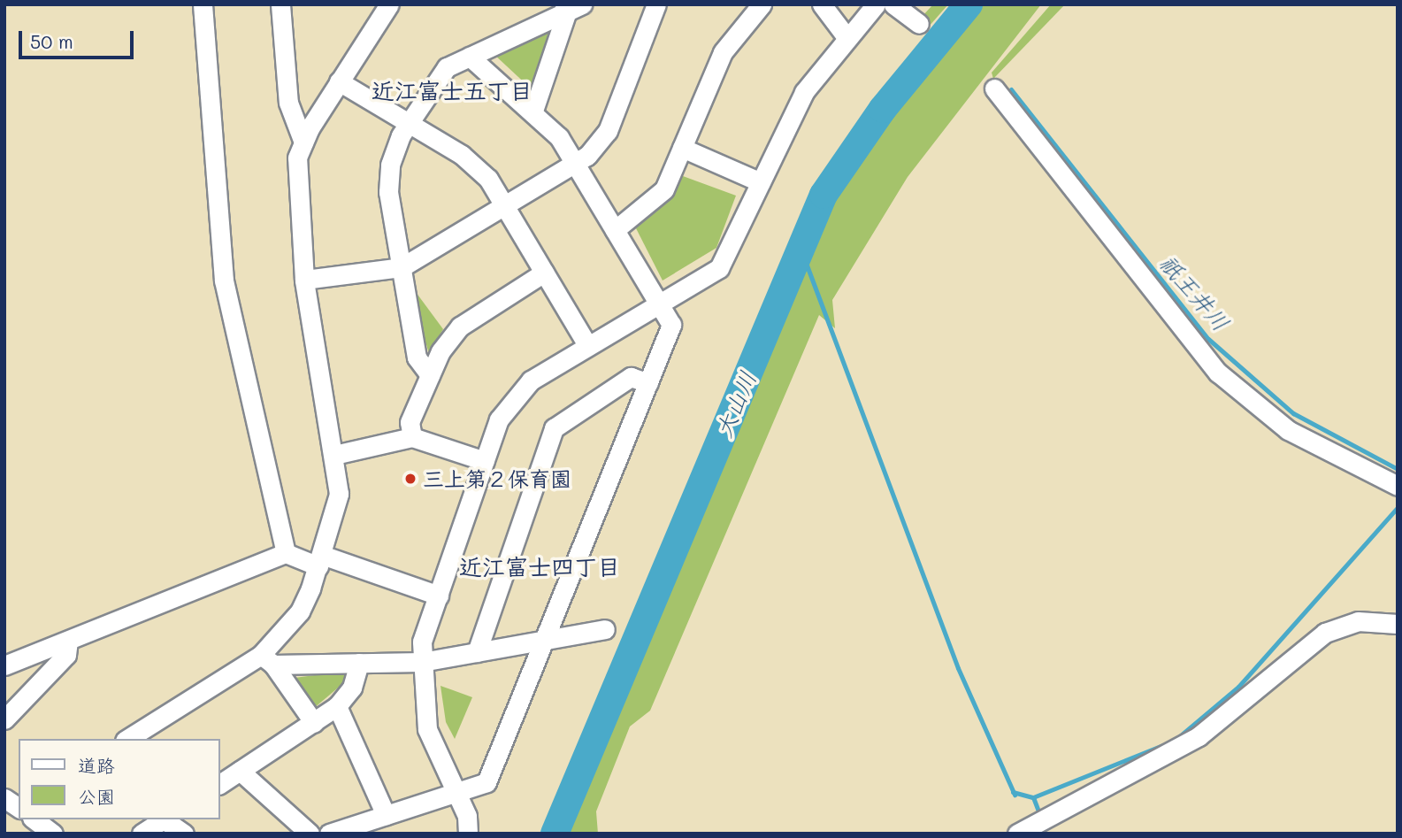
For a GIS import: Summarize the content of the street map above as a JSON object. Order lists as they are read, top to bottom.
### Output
{
  "districts": ["近江富士五丁目", "近江富士四丁目"],
  "water": ["祇王井川", "大山川"],
  "places": ["三上第２保育園"],
  "legend": ["道路", "公園"],
  "scale_bar": "50 m"
}
